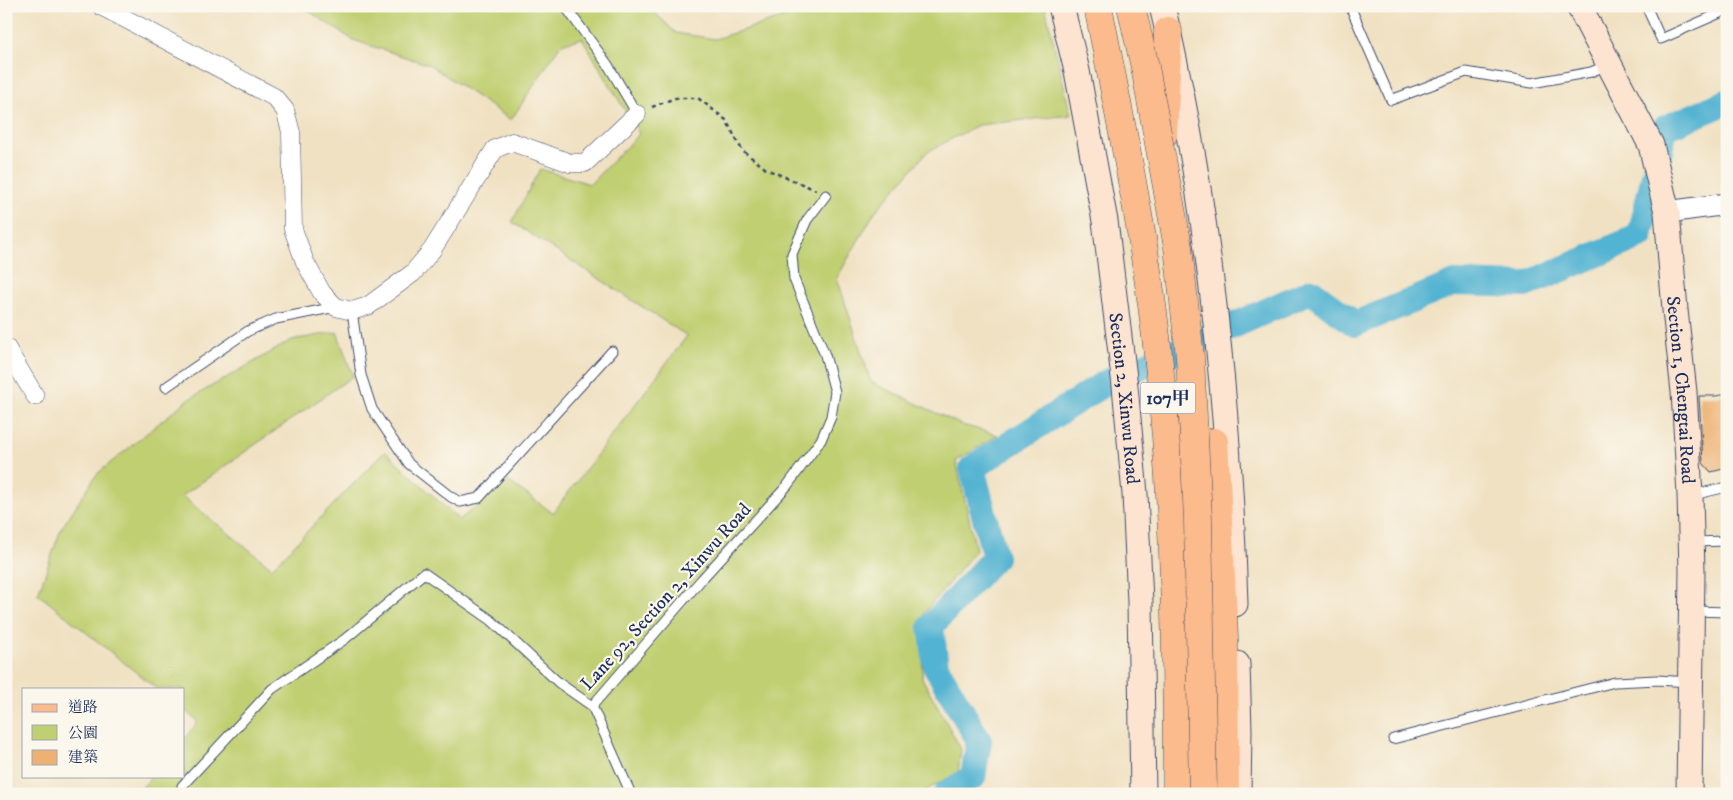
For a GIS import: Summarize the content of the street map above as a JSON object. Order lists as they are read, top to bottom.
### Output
{
  "streets": {
    "main road": ["Section 1, Chengtai Road", "Section 2, Xinwu Road", "107甲"],
    "lane": ["Lane 92, Section 2, Xinwu Road"]
  },
  "legend": ["道路", "公園", "建築"]
}
